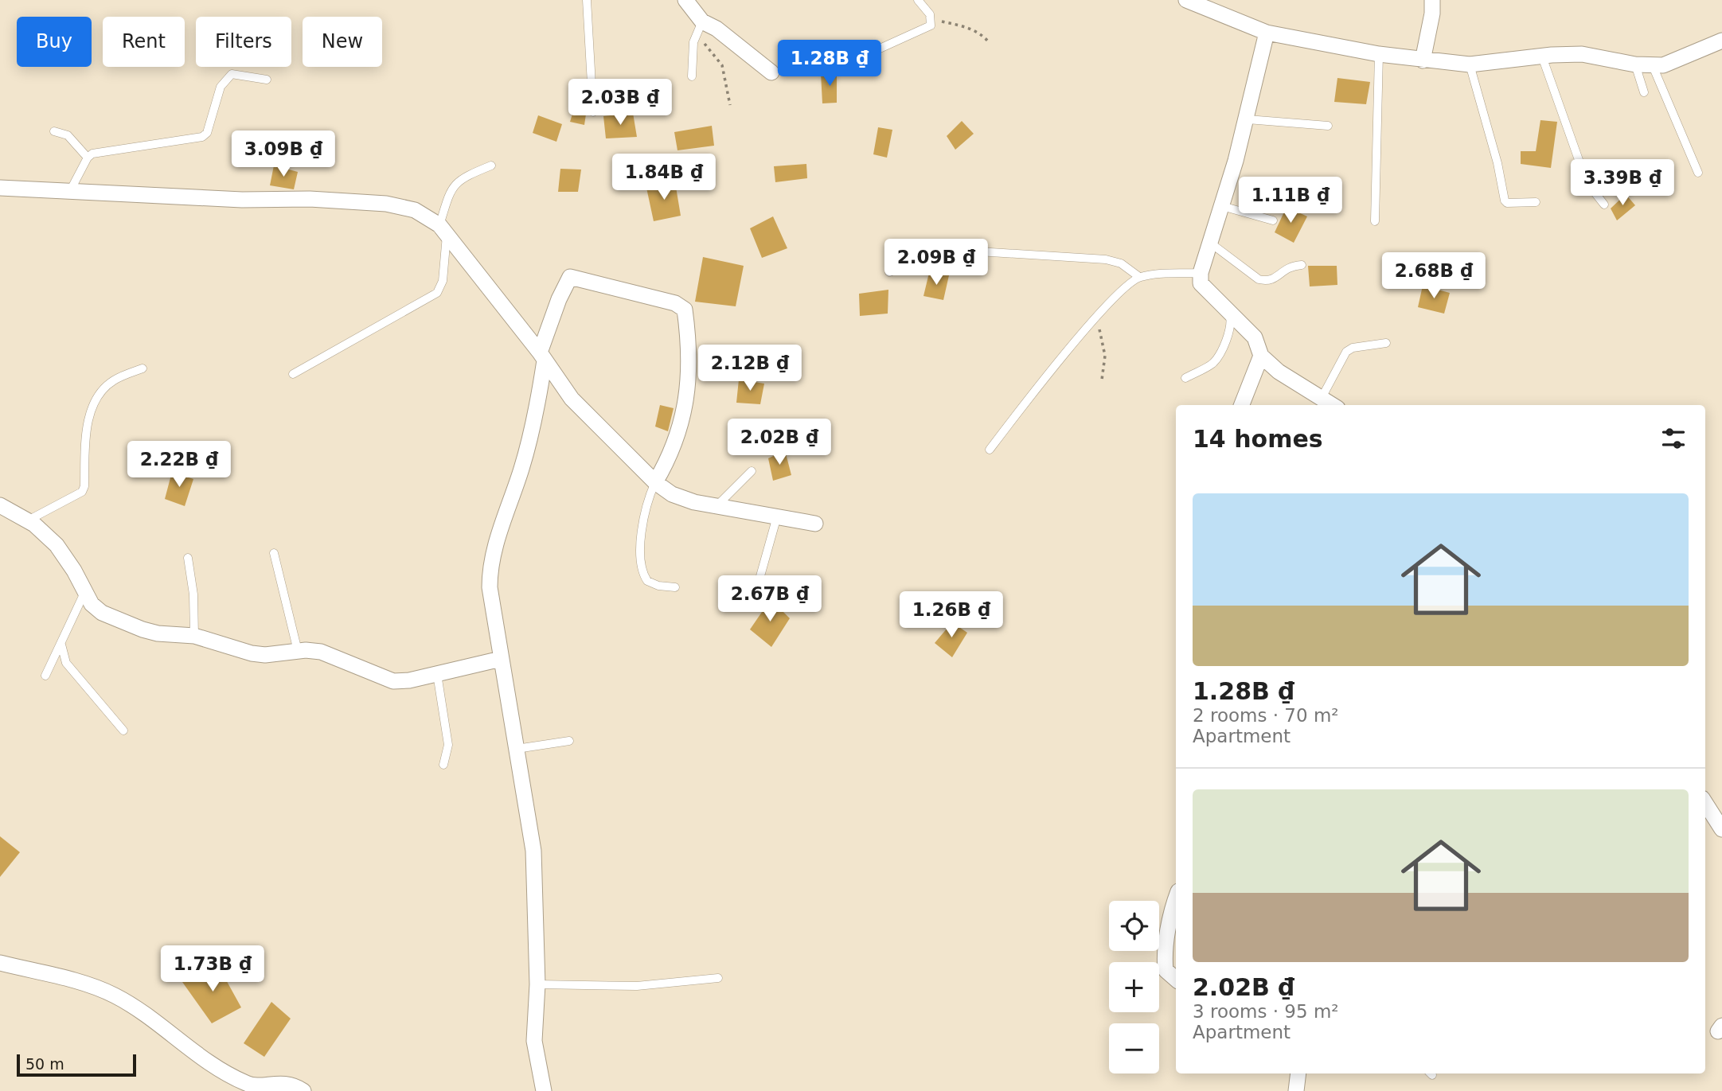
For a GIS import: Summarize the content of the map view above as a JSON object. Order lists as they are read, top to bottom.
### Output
{
  "scale_bar": "50 m",
  "page": {
    "chip": [
      "Buy",
      "Rent",
      "Filters",
      "New"
    ],
    "price": [
      "1.28B ₫",
      "2.03B ₫",
      "3.09B ₫",
      "1.84B ₫",
      "3.39B ₫",
      "1.11B ₫",
      "2.09B ₫",
      "2.68B ₫",
      "2.12B ₫",
      "2.02B ₫",
      "2.22B ₫",
      "2.67B ₫",
      "1.26B ₫",
      "1.73B ₫"
    ],
    "heading": "14 homes",
    "list": [
      {
        "name": "1.28B ₫",
        "note": "2 rooms · 70 m² · Apartment"
      },
      {
        "name": "2.02B ₫",
        "note": "3 rooms · 95 m² · Apartment"
      }
    ],
    "map_buttons": ["+", "−"],
    "scale": "50 m"
  }
}
